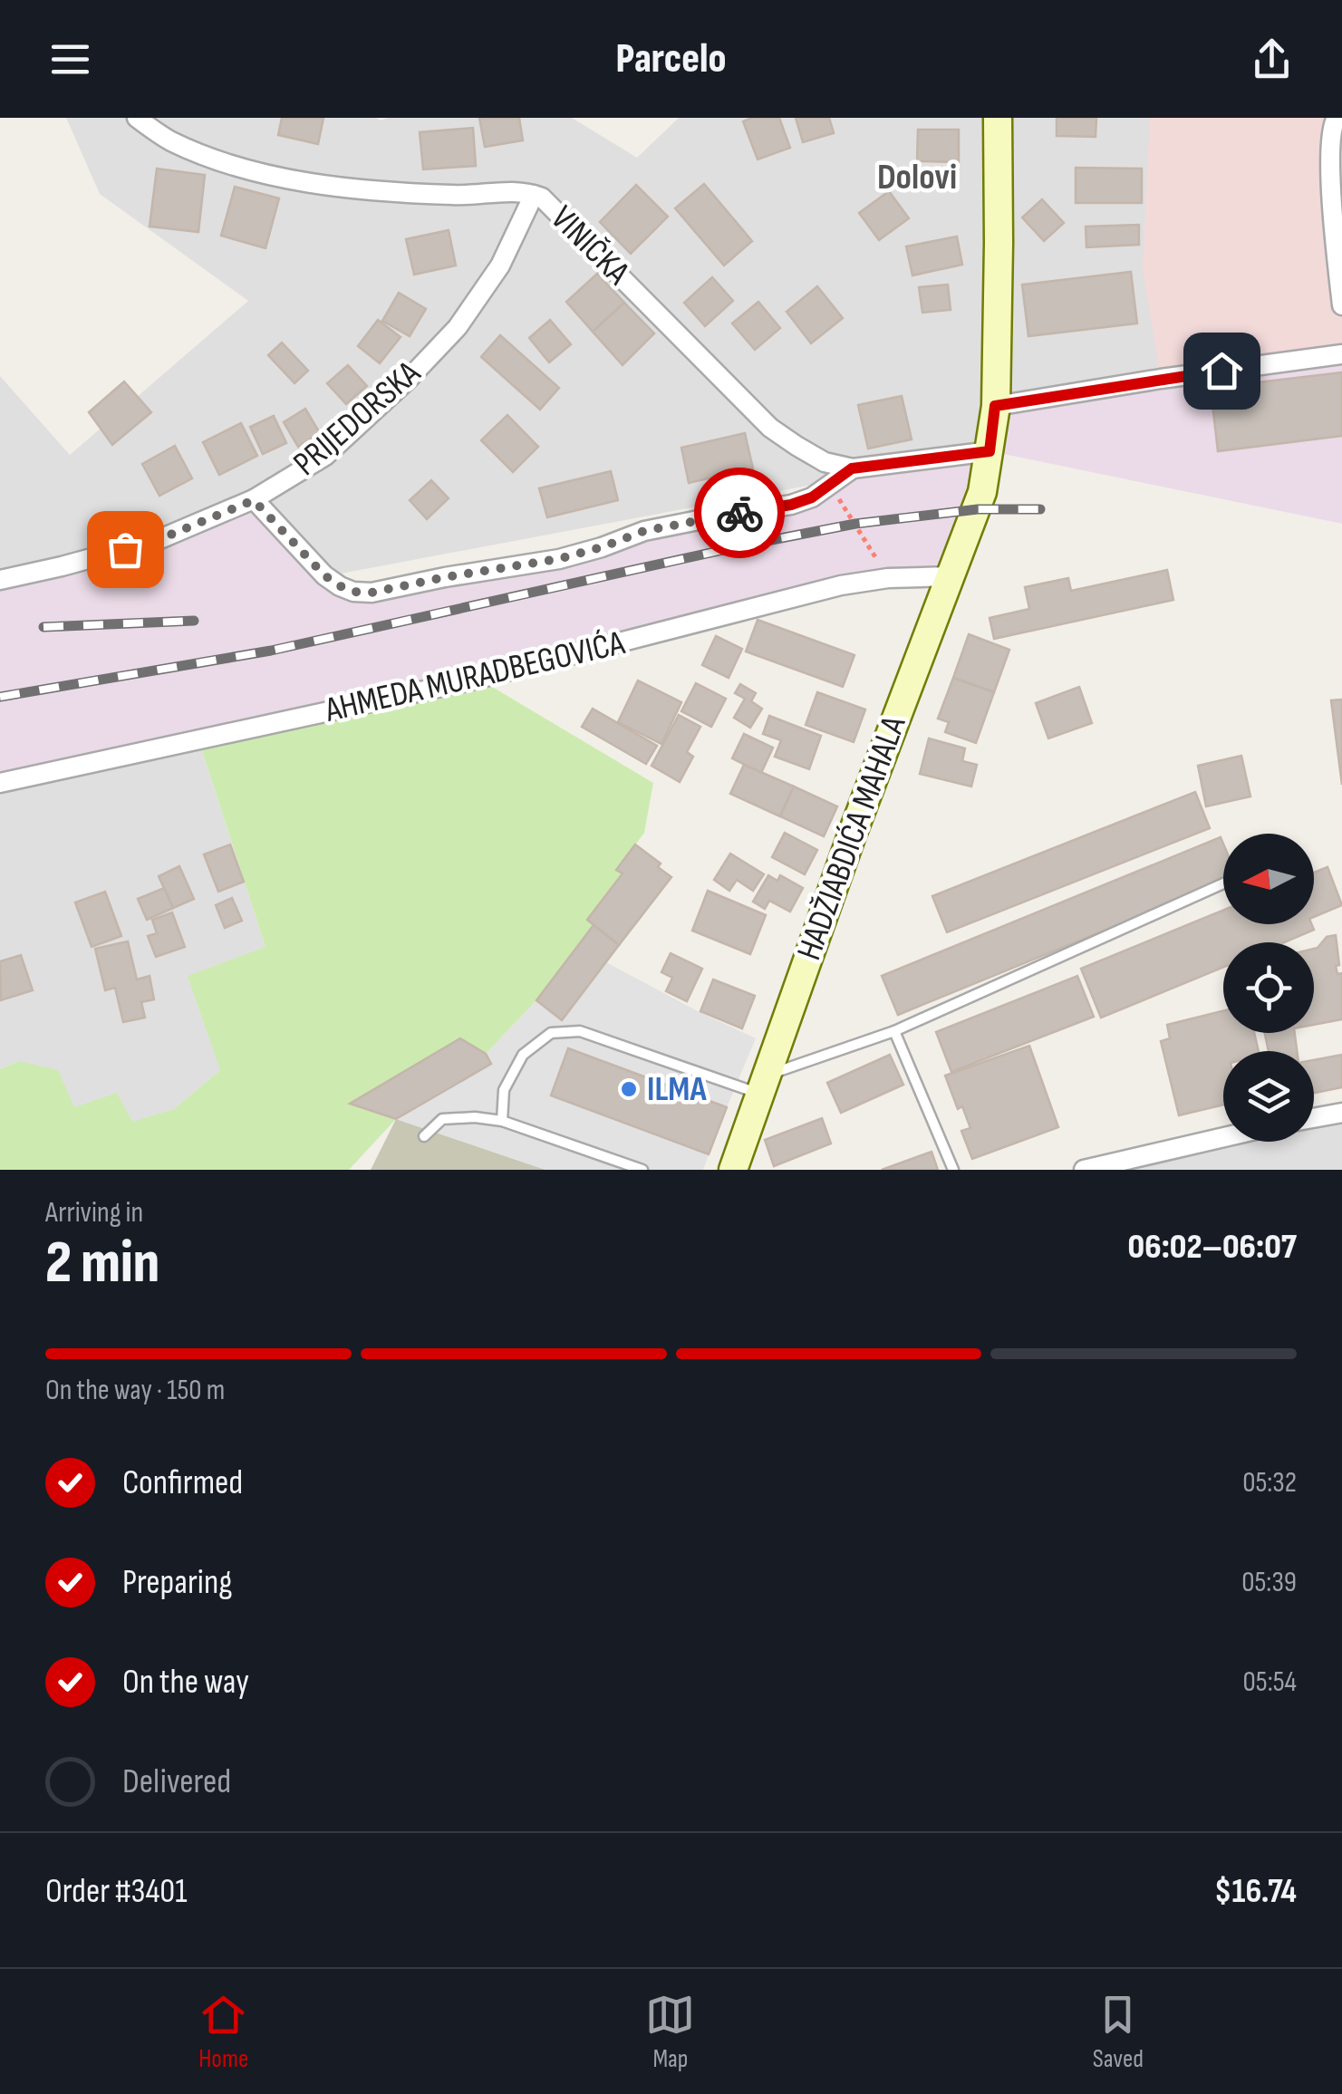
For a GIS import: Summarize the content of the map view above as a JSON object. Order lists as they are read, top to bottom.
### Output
{
  "streets": {
    "street": [
      "VINIČKA",
      "PRIJEDORSKA",
      "AHMEDA MURADBEGOVIĆA",
      "HADŽIABDIĆA MAHALA"
    ]
  },
  "crossings": [
    ["VINIČKA", "PRIJEDORSKA"],
    ["VINIČKA", "HADŽIABDIĆA MAHALA"],
    ["AHMEDA MURADBEGOVIĆA", "HADŽIABDIĆA MAHALA"]
  ],
  "districts": ["Dolovi"],
  "places": ["ILMA"],
  "north": "left",
  "page": {
    "header": "Parcelo",
    "heading": ["2 min", "Arriving in", "06:02–06:07"],
    "panel": ["Order #3401", "$16.74"],
    "bar": "On the way · 150 m",
    "list": [
      ["Confirmed", "05:32"],
      ["Preparing", "05:39"],
      ["On the way", "05:54"],
      "Delivered"
    ],
    "tabs": ["Home", "Map", "Saved"]
  }
}
